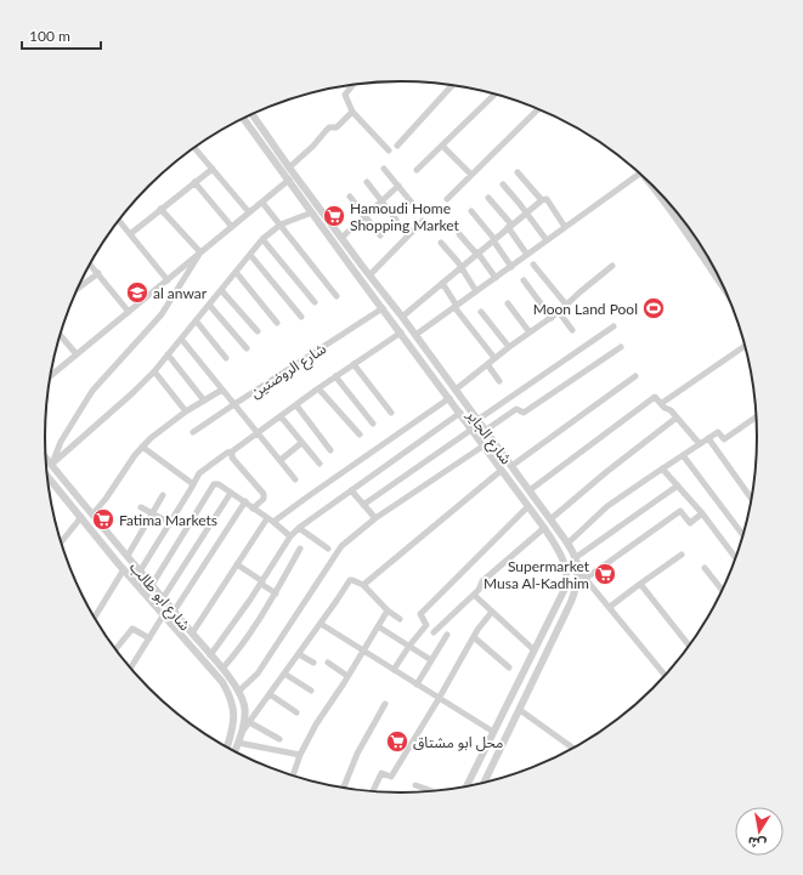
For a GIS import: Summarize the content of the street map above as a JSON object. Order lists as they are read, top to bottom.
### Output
{
  "streets": {
    "street": ["شارع الروضتين", "شارع الجاير", "شارع ابو طالب"]
  },
  "crossings": [
    ["شارع الروضتين", "شارع الجاير"]
  ],
  "places": {
    "supermarket": [
      "Hamoudi Home Shopping Market",
      "Fatima Markets",
      "Supermarket Musa Al-Kadhim",
      "محل ابو مشتاق"
    ],
    "school or university": ["al anwar"],
    "sports": ["Moon Land Pool"]
  },
  "scale_bar": "100 m",
  "north": "bottom"
}
